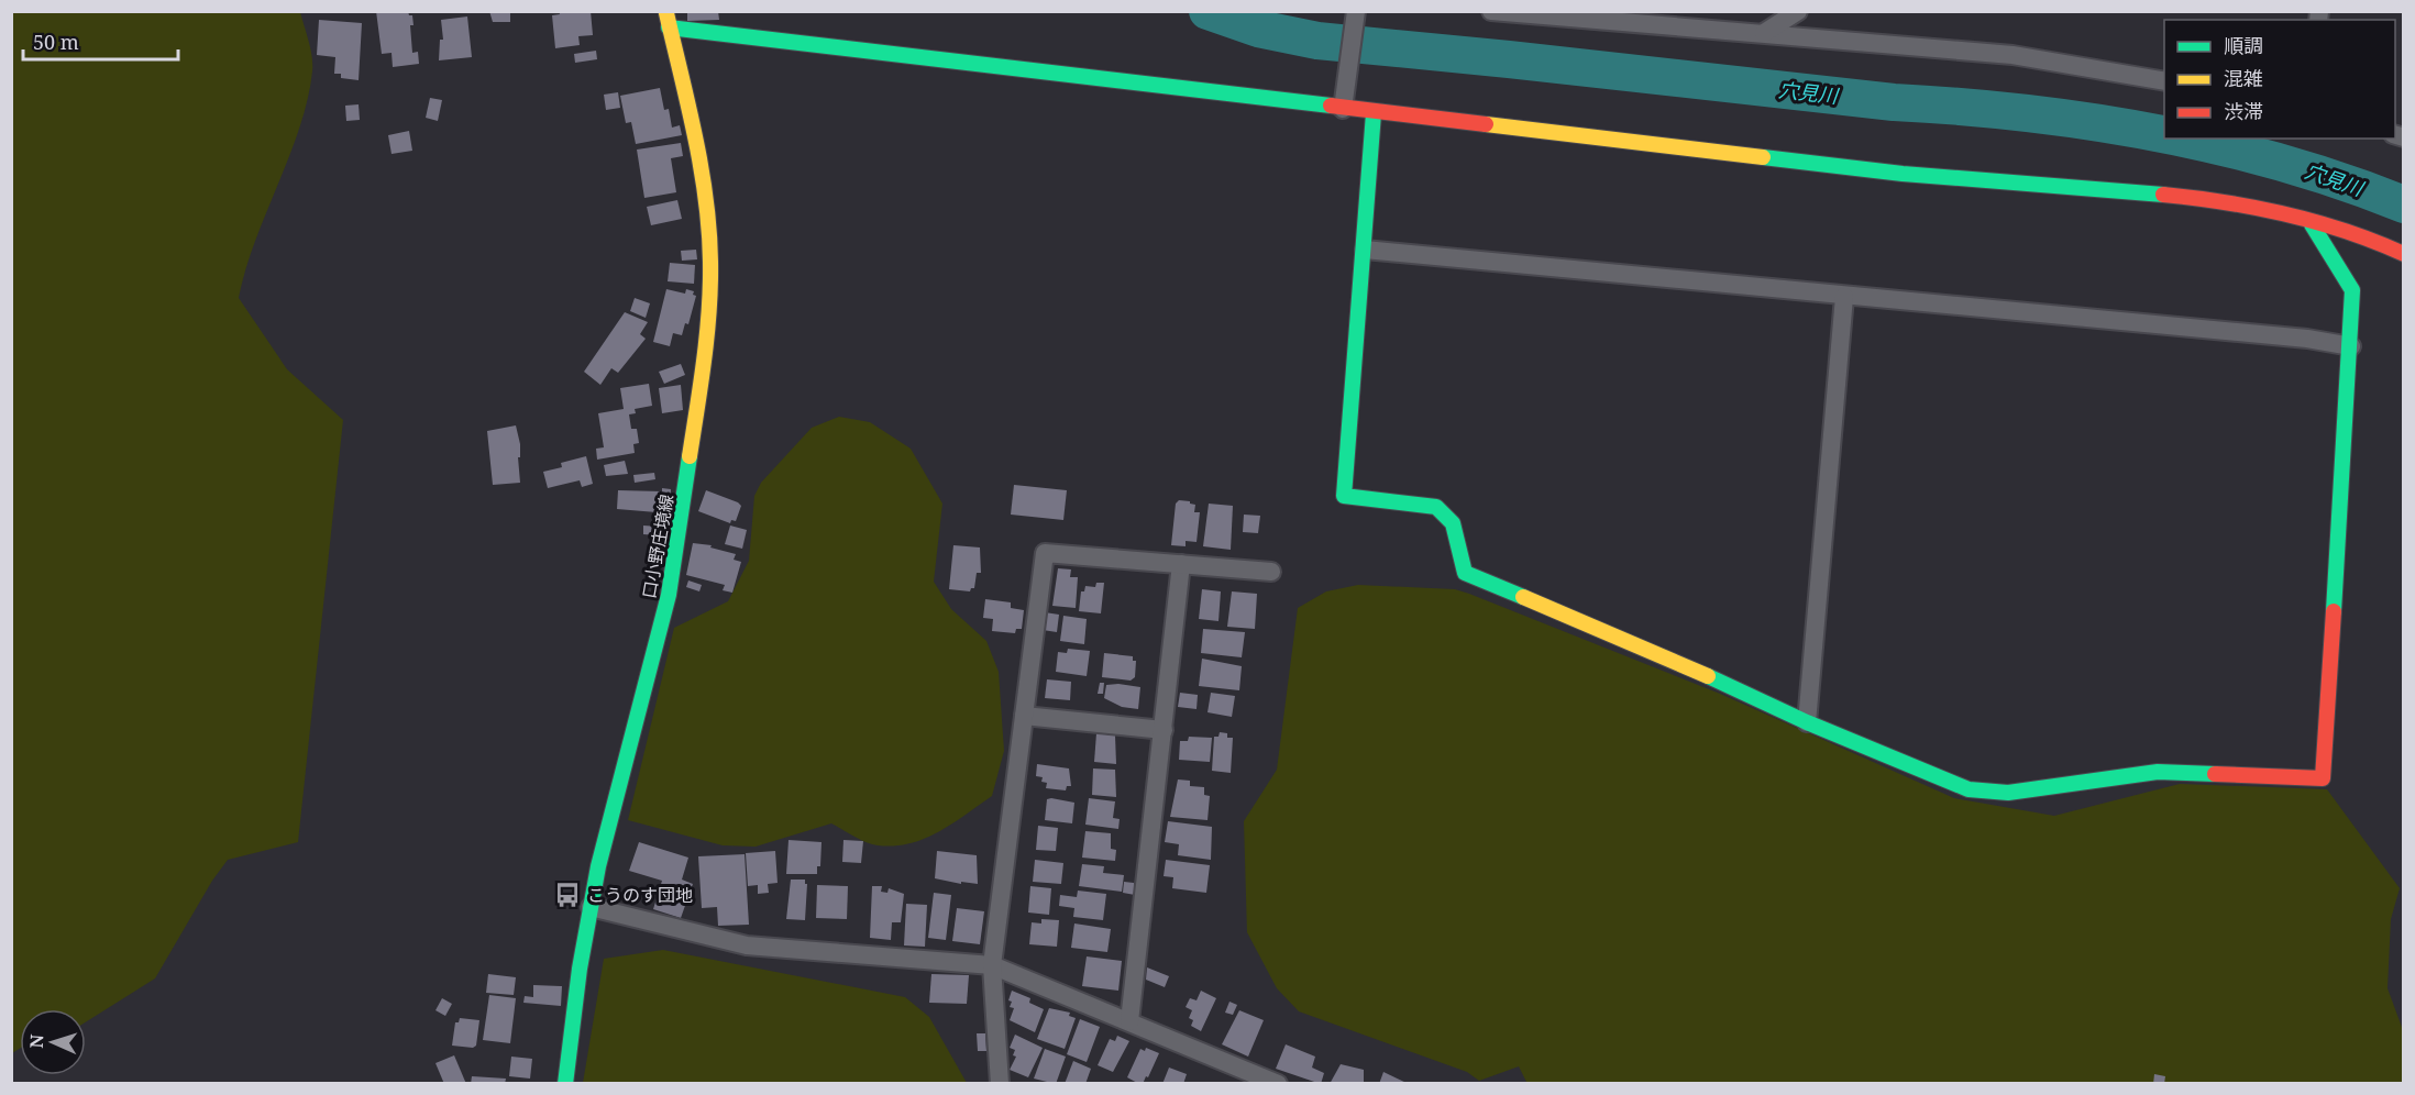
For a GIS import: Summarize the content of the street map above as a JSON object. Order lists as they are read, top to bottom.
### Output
{
  "streets": {
    "street": ["口小野庄境線"]
  },
  "water": ["穴見川"],
  "places": {
    "bus stop": ["こうのす団地"]
  },
  "legend": ["順調", "混雑", "渋滞"],
  "scale_bar": "50 m",
  "north": "left"
}
